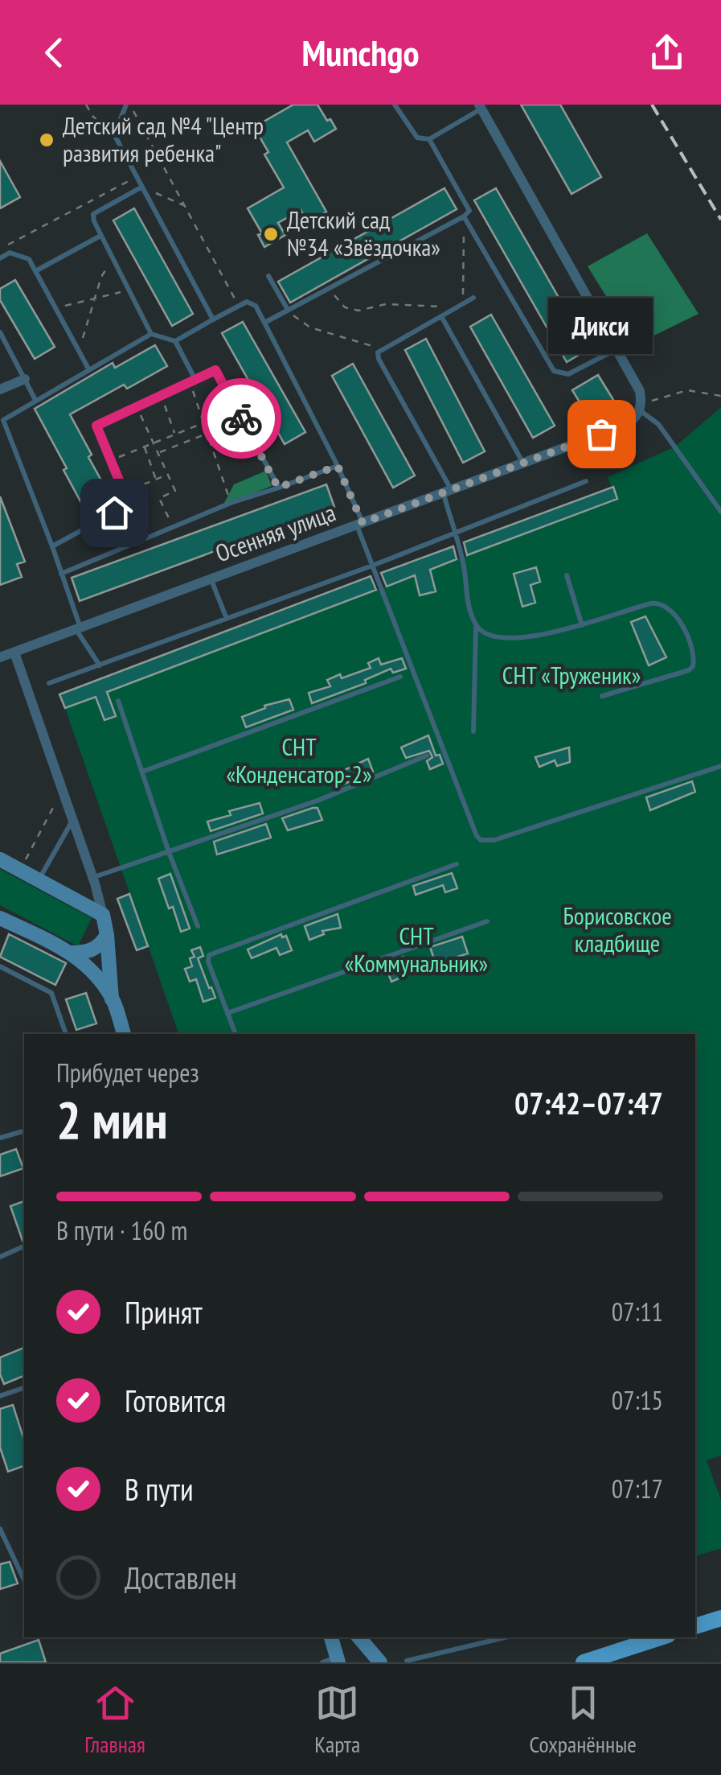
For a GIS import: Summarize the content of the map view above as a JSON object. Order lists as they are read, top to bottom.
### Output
{
  "streets": {
    "street": ["Осенняя улица"]
  },
  "parks": [
    "СНТ «Труженик»",
    "СНТ «Конденсатор-2»",
    "Борисовское кладбище",
    "СНТ «Коммунальник»"
  ],
  "places": ["Детский сад №4 \"Центр развития ребенка\"", "Детский сад №34 «Звёздочка»", "Дикси"],
  "page": {
    "header": "Munchgo",
    "bubble": "Дикси",
    "heading": ["2 мин", "Прибудет через", "07:42–07:47"],
    "bar": "В пути · 160 m",
    "list": [
      ["Принят", "07:11"],
      ["Готовится", "07:15"],
      ["В пути", "07:17"],
      "Доставлен"
    ],
    "tabs": ["Главная", "Карта", "Сохранённые"]
  }
}
